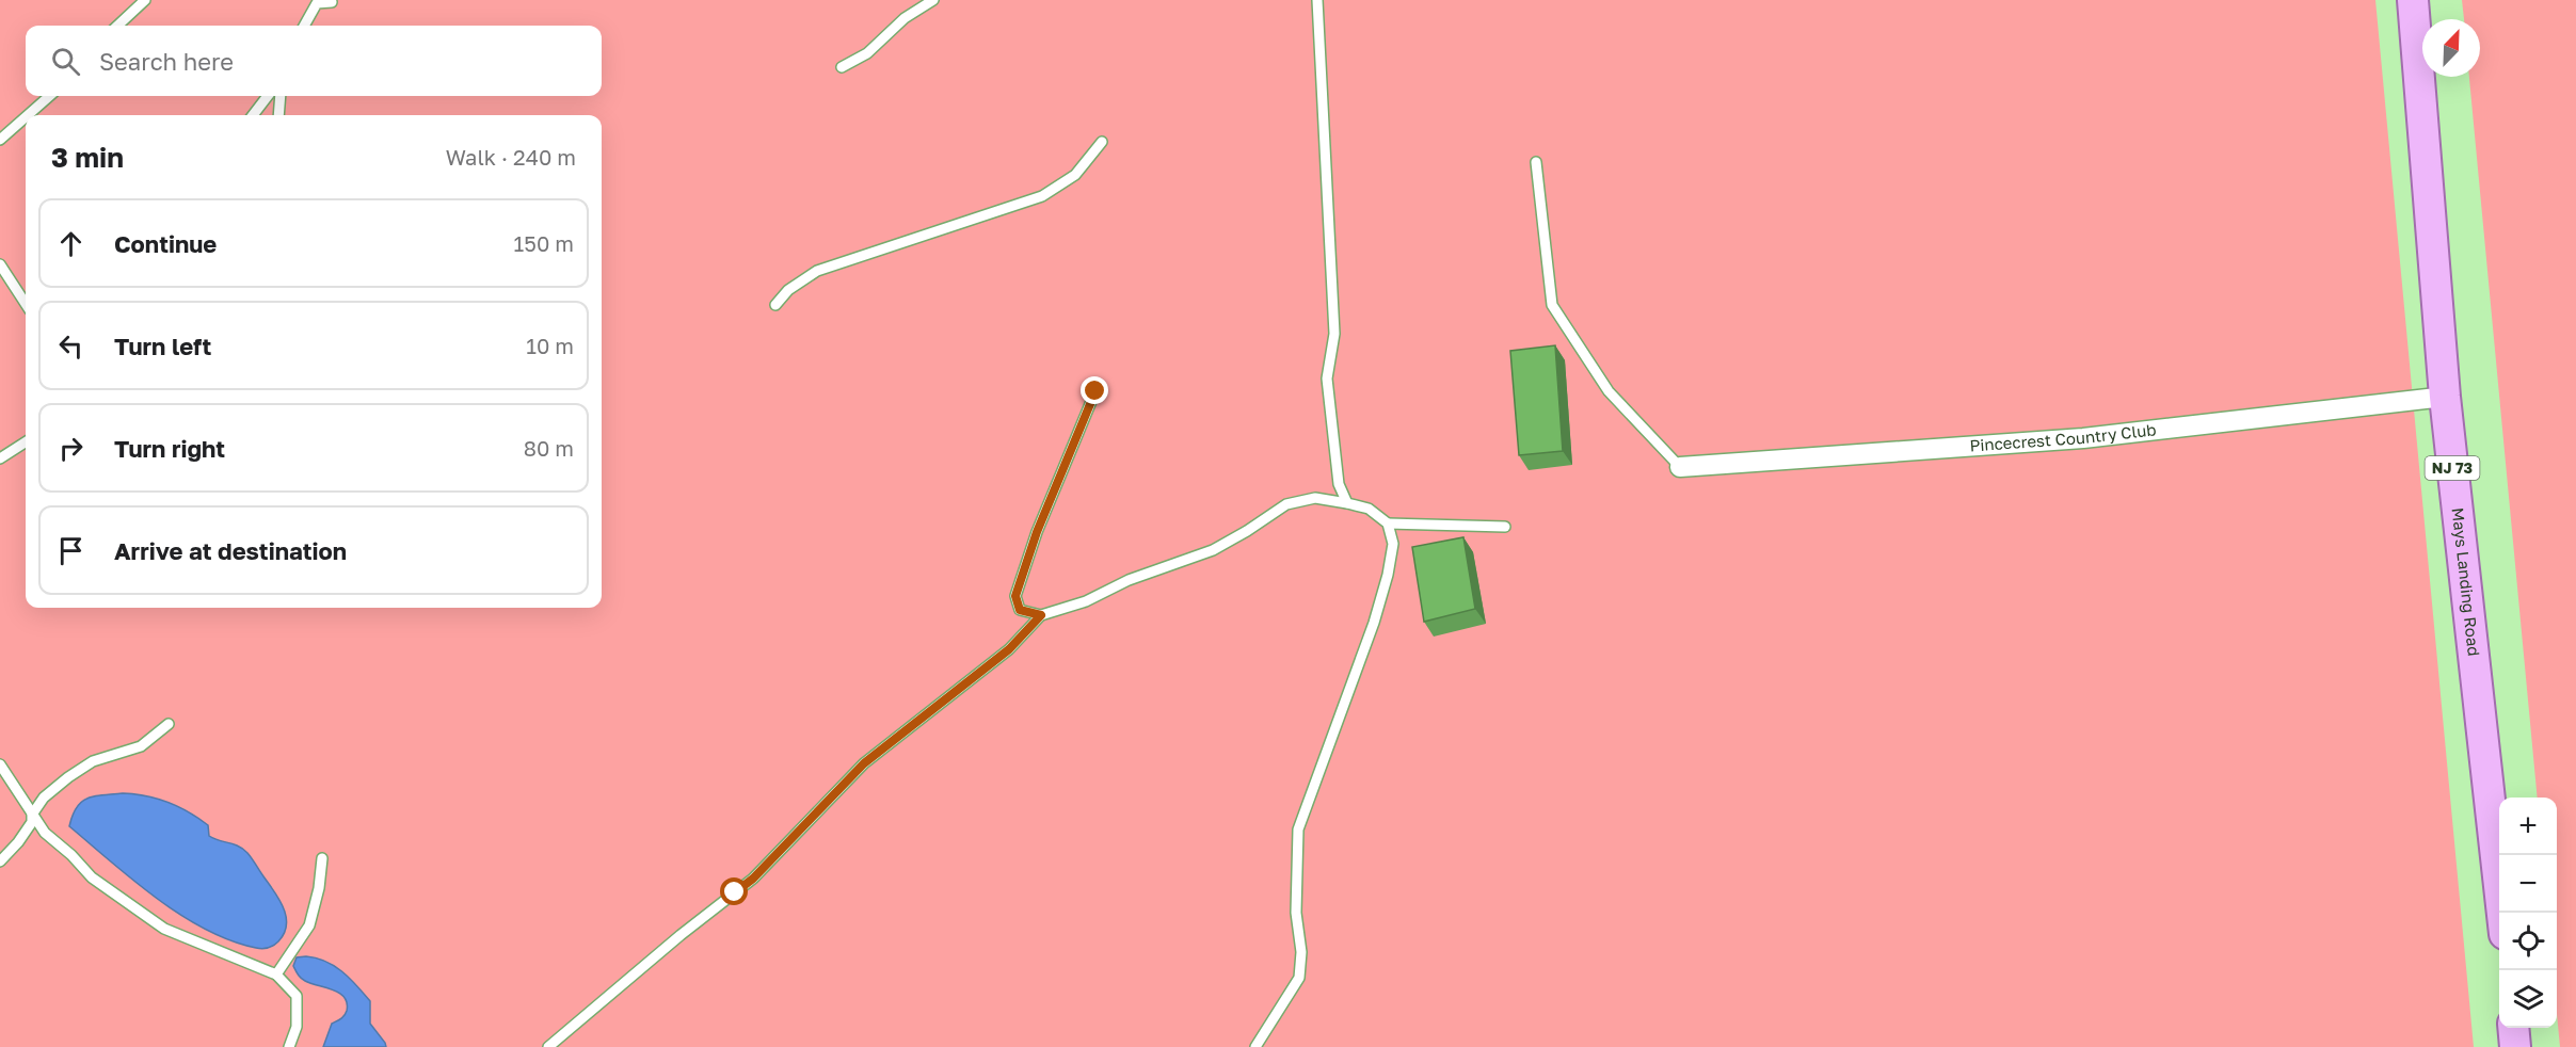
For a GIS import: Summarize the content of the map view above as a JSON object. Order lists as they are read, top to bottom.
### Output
{
  "streets": {
    "main road": ["NJ 73", "Mays Landing Road"],
    "street": ["Pincecrest Country Club"]
  },
  "crossings": [
    ["Pincecrest Country Club", "Mays Landing Road"]
  ],
  "north": "top right",
  "page": {
    "search": "Search here",
    "heading": ["3 min", "Walk · 240 m"],
    "list": [
      ["Continue", "150 m"],
      ["Turn left", "10 m"],
      ["Turn right", "80 m"],
      "Arrive at destination"
    ],
    "map_buttons": ["+", "−"]
  }
}
